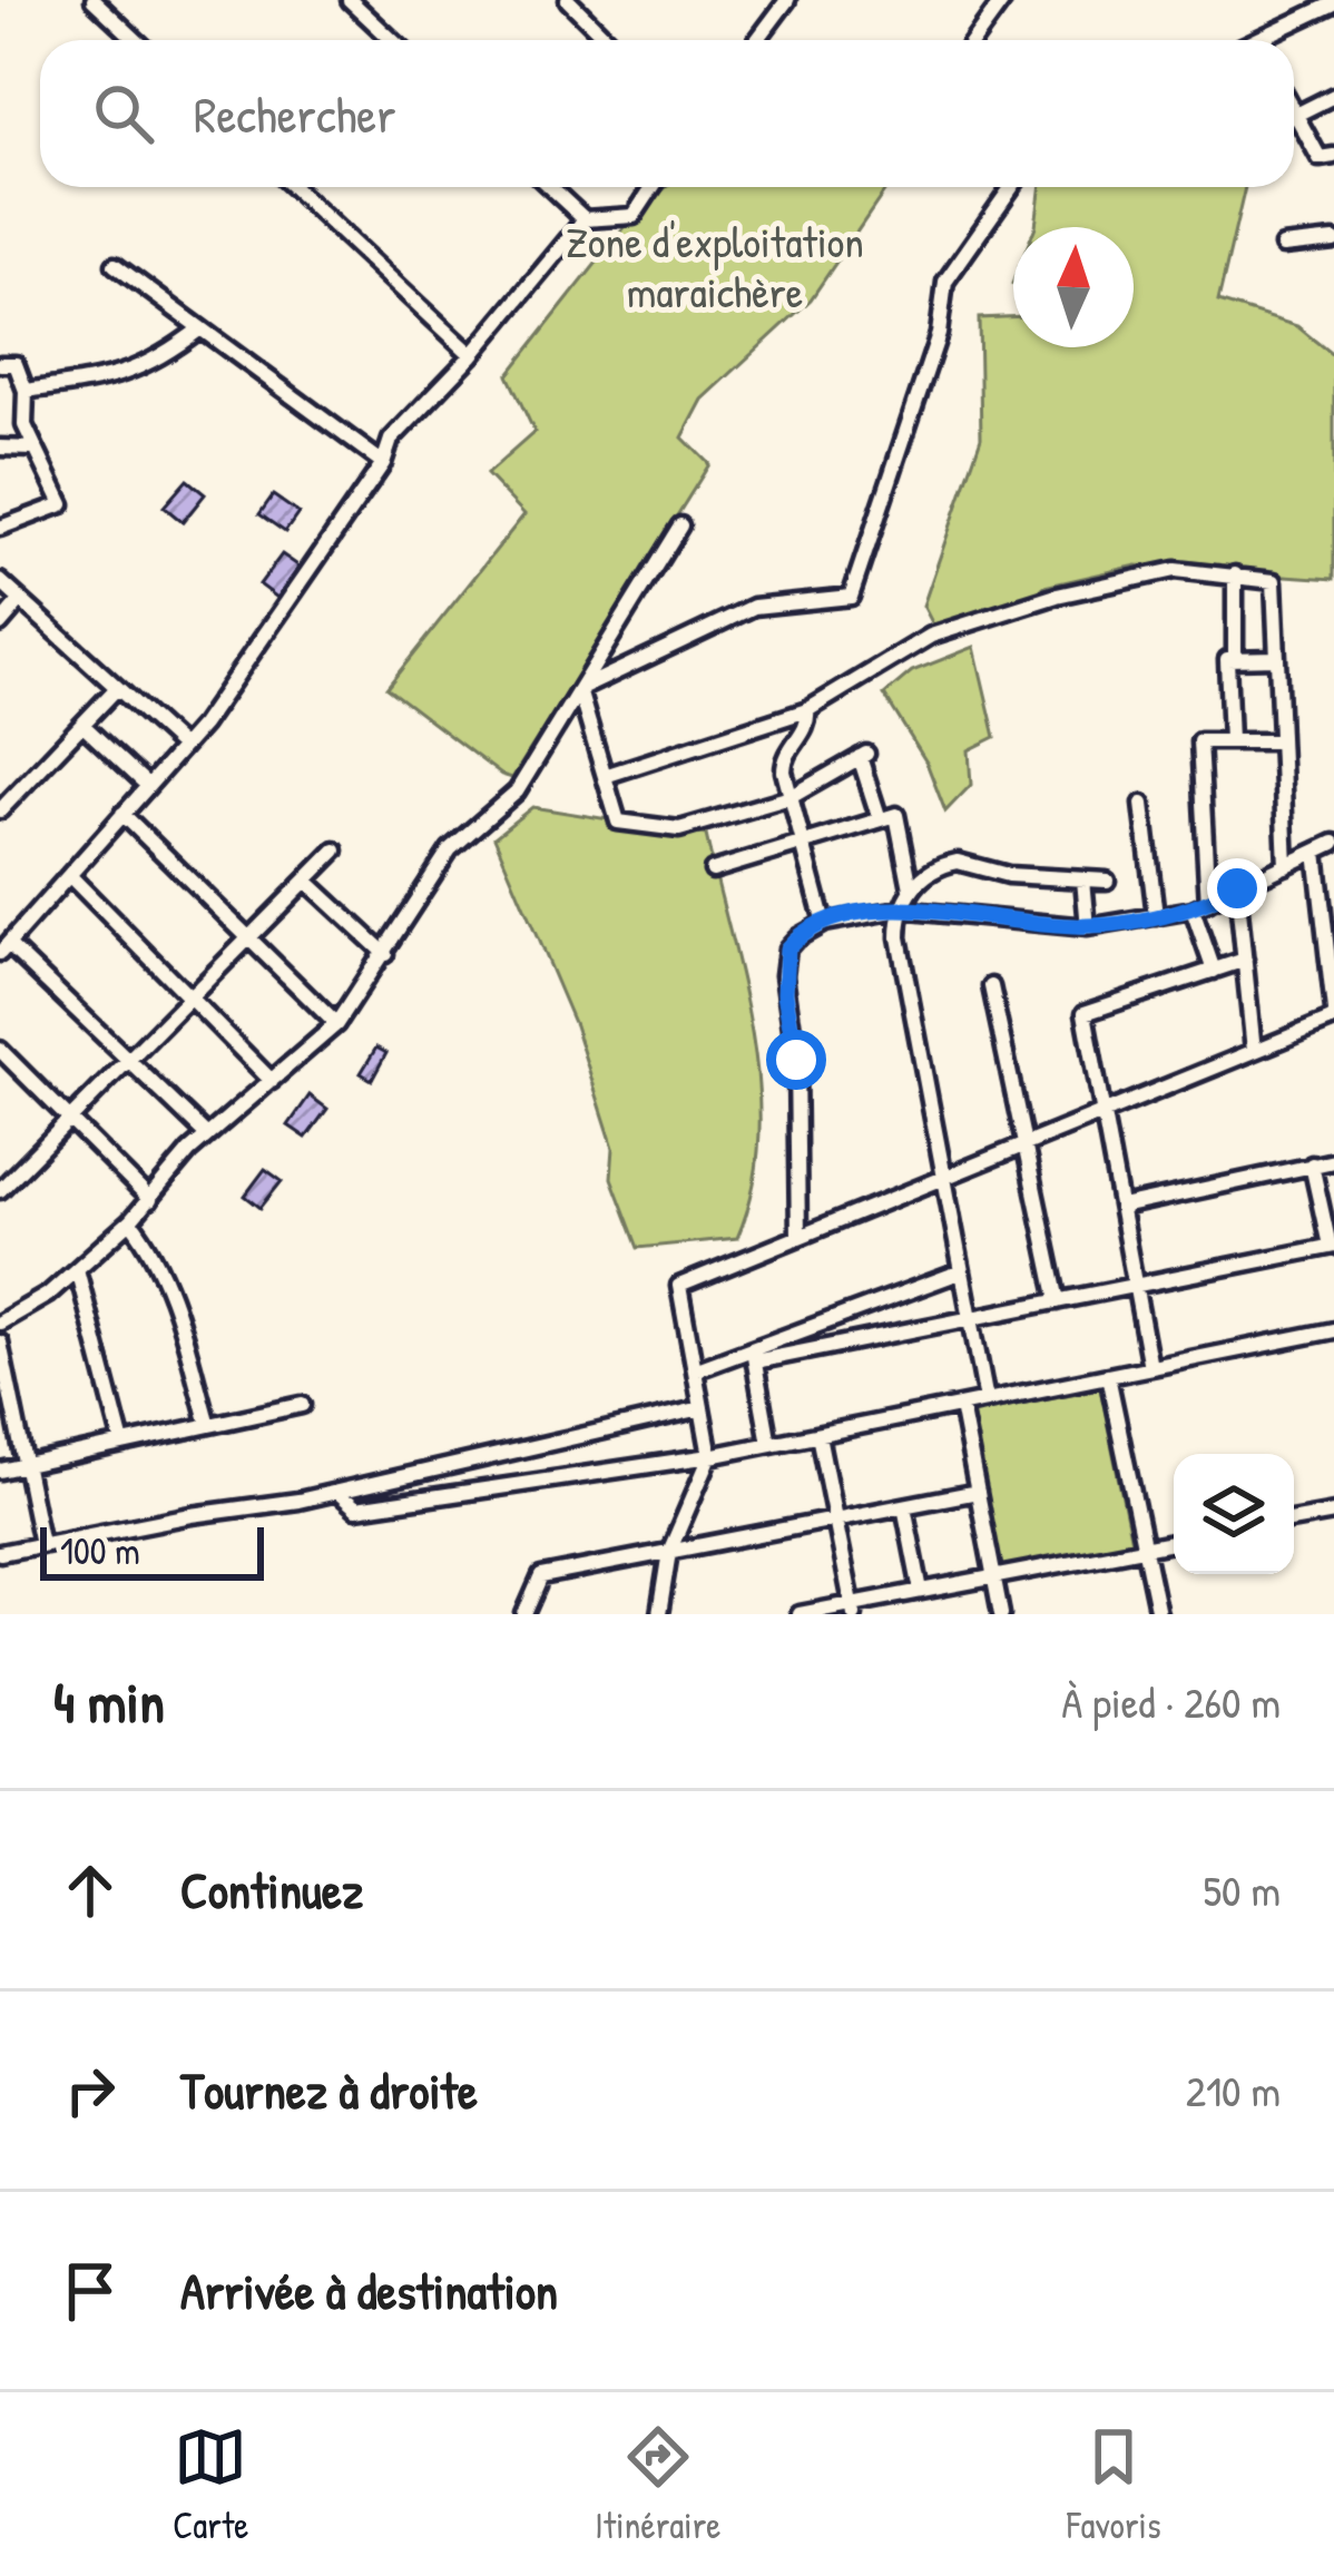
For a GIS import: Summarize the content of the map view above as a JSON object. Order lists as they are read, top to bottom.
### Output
{
  "parks": ["Zone d'exploitation maraichère"],
  "scale_bar": "100 m",
  "north": "top",
  "page": {
    "search": "Rechercher",
    "scale": "100 m",
    "heading": ["4 min", "À pied · 260 m"],
    "list": [
      ["Continuez", "50 m"],
      ["Tournez à droite", "210 m"],
      "Arrivée à destination"
    ],
    "nav": ["Carte", "Itinéraire", "Favoris"]
  }
}
